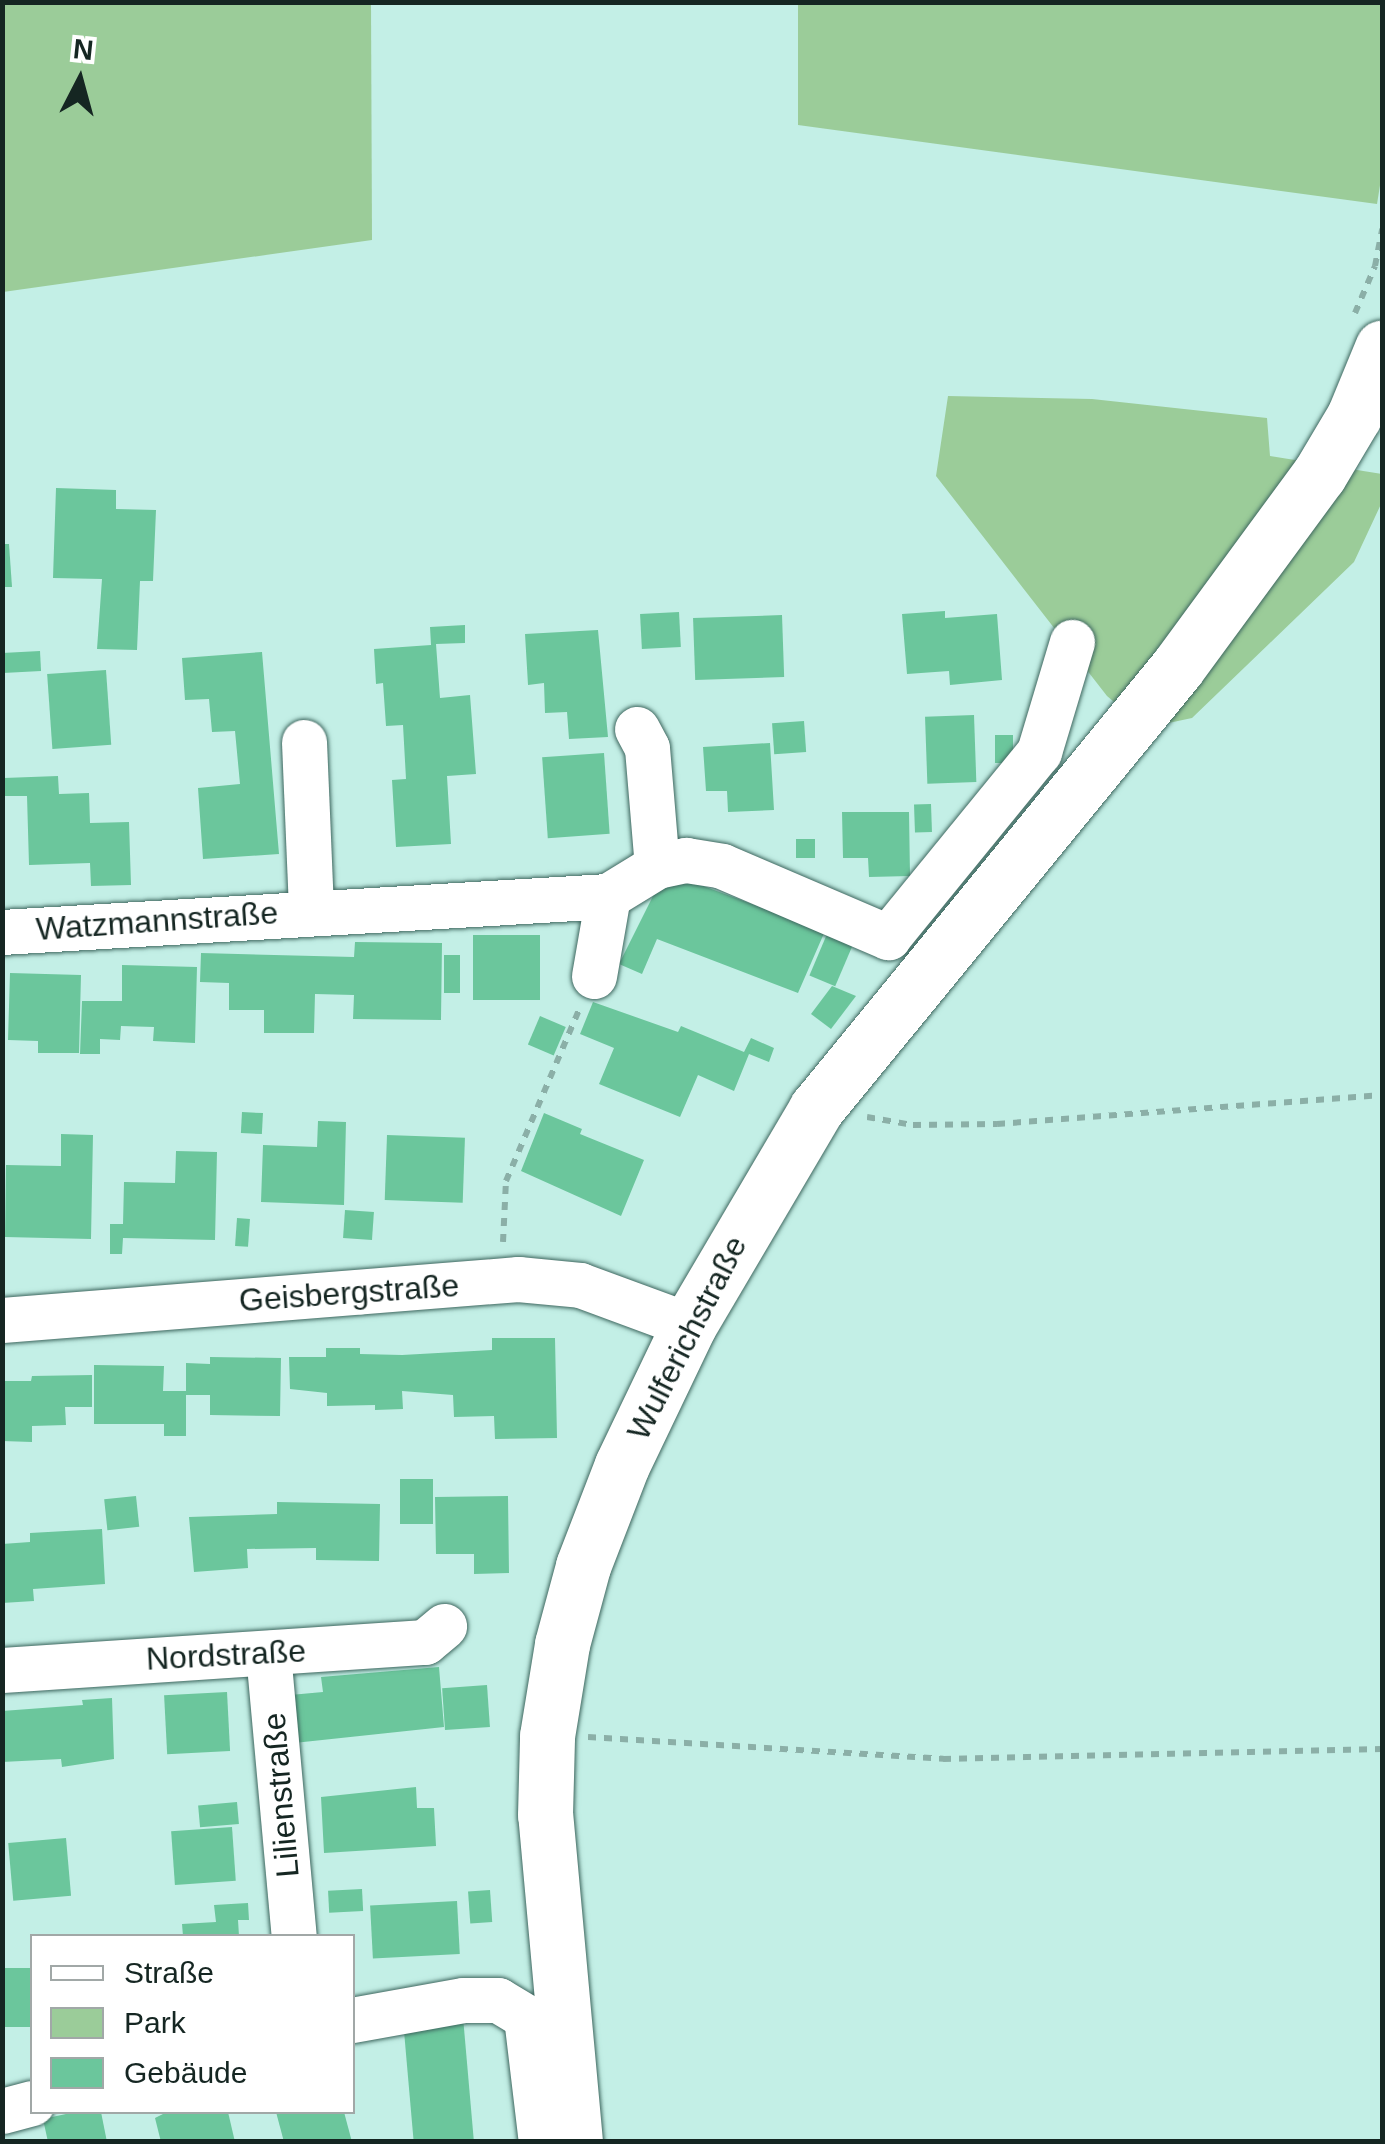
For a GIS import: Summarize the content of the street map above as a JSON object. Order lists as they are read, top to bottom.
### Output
{
  "streets": {
    "main road": ["Wulferichstraße"],
    "street": [
      "Watzmannstraße",
      "Geisbergstraße",
      "Nordstraße",
      "Lilienstraße"
    ]
  },
  "crossings": [
    ["Geisbergstraße", "Wulferichstraße"],
    ["Nordstraße", "Lilienstraße"]
  ],
  "legend": ["Straße", "Park", "Gebäude"],
  "north": "top"
}
